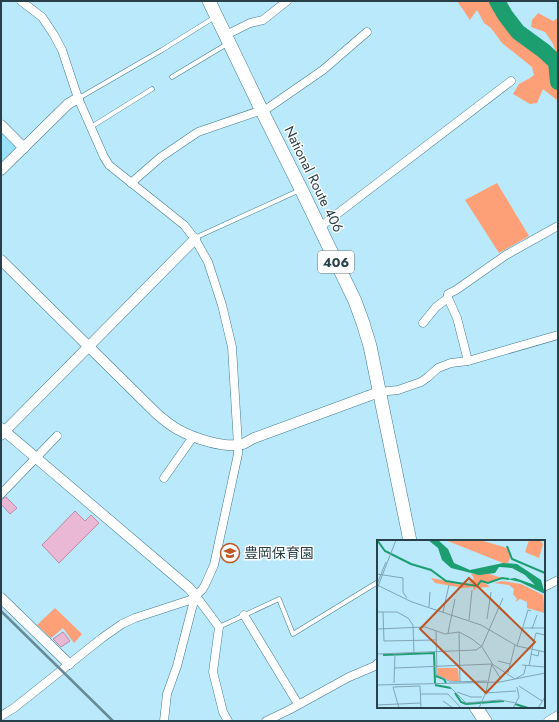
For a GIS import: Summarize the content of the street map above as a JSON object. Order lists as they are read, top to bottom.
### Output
{
  "streets": {
    "highway": ["National Route 406", "406"]
  },
  "places": {
    "school or university": ["豊岡保育園"]
  }
}
